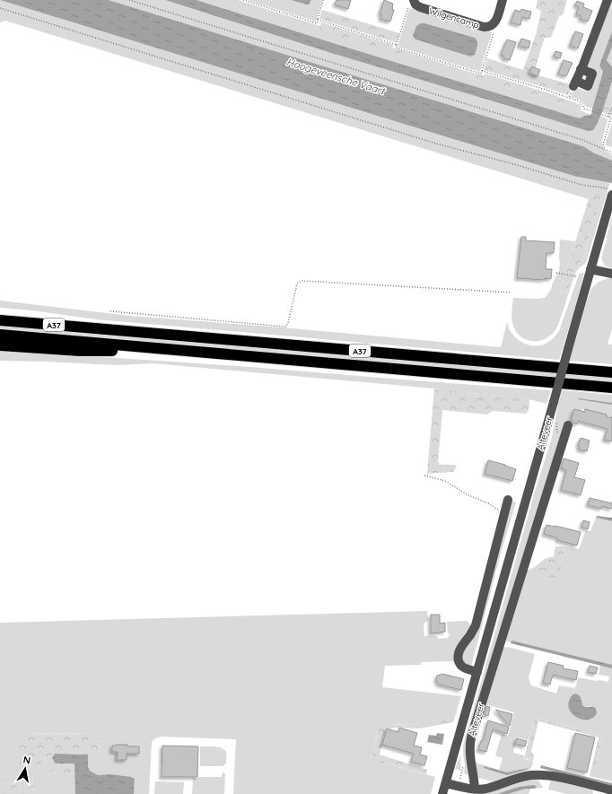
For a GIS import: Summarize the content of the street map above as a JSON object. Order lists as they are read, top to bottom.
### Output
{
  "streets": {
    "highway": ["A37"],
    "street": ["Wilgencamp", "Alteveer"]
  },
  "water": ["Hoogeveensche Vaart"],
  "north": "top"
}
